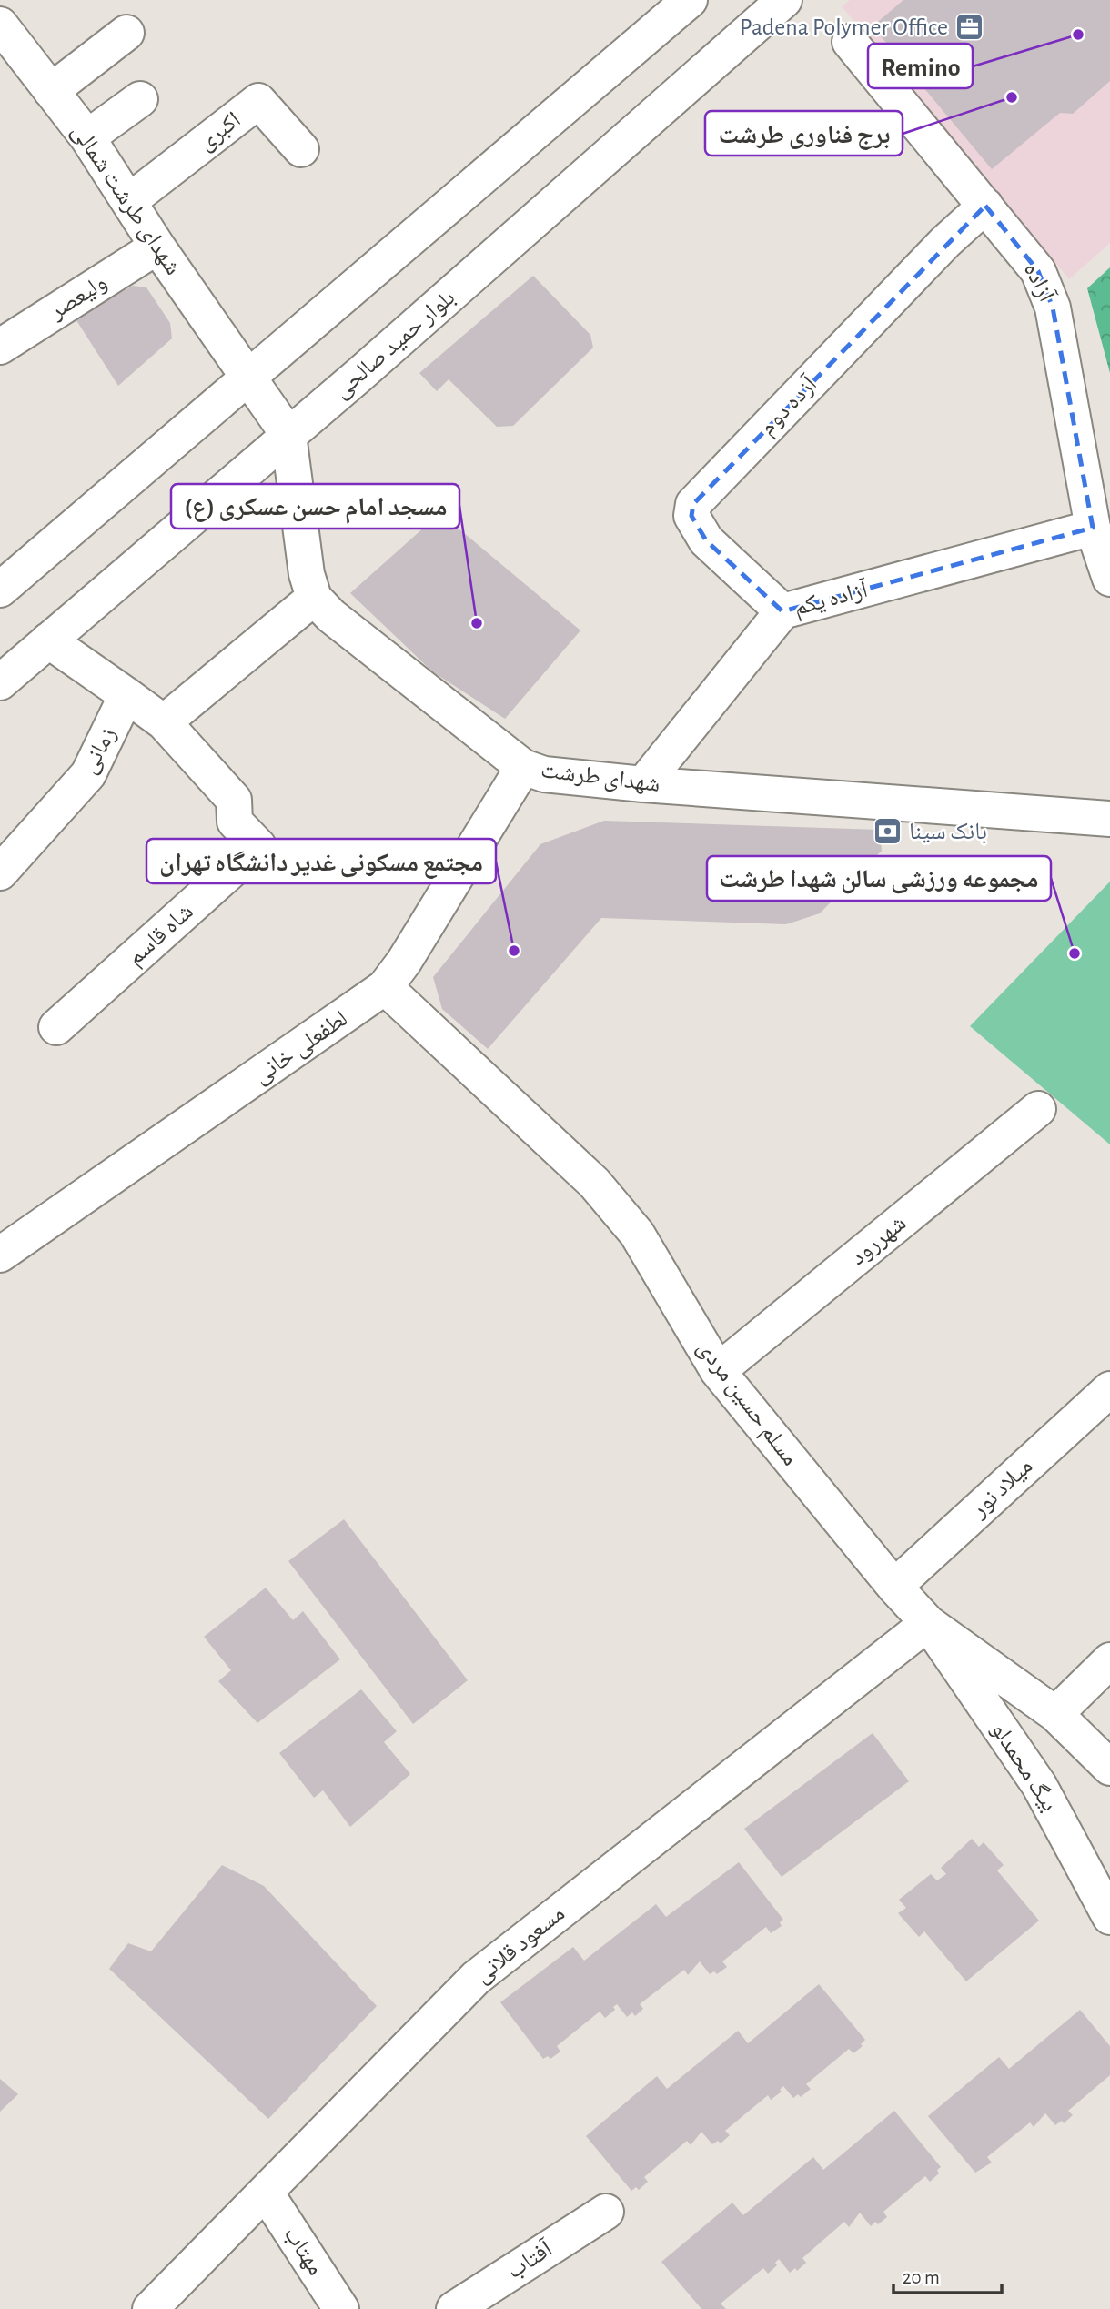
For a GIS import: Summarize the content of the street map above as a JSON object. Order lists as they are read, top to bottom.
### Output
{
  "streets": {
    "street": [
      "اکبری",
      "شهدای طرشت شمالی",
      "آزاده",
      "ولیعصر",
      "بلوار حمید صالحی",
      "آزده دوم",
      "آزاده یکم",
      "زمانی",
      "شهدای طرشت",
      "شاه قاسم",
      "لطفعلی خانی",
      "شهررود",
      "مسلم حسین مردی",
      "میلاد نور",
      "بیگ محمدلو",
      "مسعود قلانی",
      "مهتاب",
      "آفتاب"
    ]
  },
  "crossings": [
    ["اکبری", "شهدای طرشت شمالی"],
    ["شهدای طرشت شمالی", "ولیعصر"],
    ["شهدای طرشت شمالی", "بلوار حمید صالحی"],
    ["آزاده", "آزده دوم"],
    ["آزاده", "آزاده یکم"],
    ["آزده دوم", "آزاده یکم"],
    ["آزاده یکم", "شهدای طرشت"],
    ["زمانی", "شاه قاسم"],
    ["شهدای طرشت", "لطفعلی خانی"],
    ["لطفعلی خانی", "مسلم حسین مردی"],
    ["شهررود", "مسلم حسین مردی"],
    ["مسلم حسین مردی", "میلاد نور"],
    ["مسلم حسین مردی", "بیگ محمدلو"],
    ["مسلم حسین مردی", "مسعود قلانی"],
    ["بیگ محمدلو", "مسعود قلانی"],
    ["مسعود قلانی", "مهتاب"]
  ],
  "places": {
    "office": ["Padena Polymer Office"],
    "other": [
      "Remino",
      "برج فناوری طرشت",
      "مسجد امام حسن عسکری (ع)",
      "مجتمع مسکونی غدیر دانشگاه تهران",
      "مجموعه ورزشی سالن شهدا طرشت"
    ],
    "bank": ["بانک سینا"]
  },
  "scale_bar": "20 m"
}
